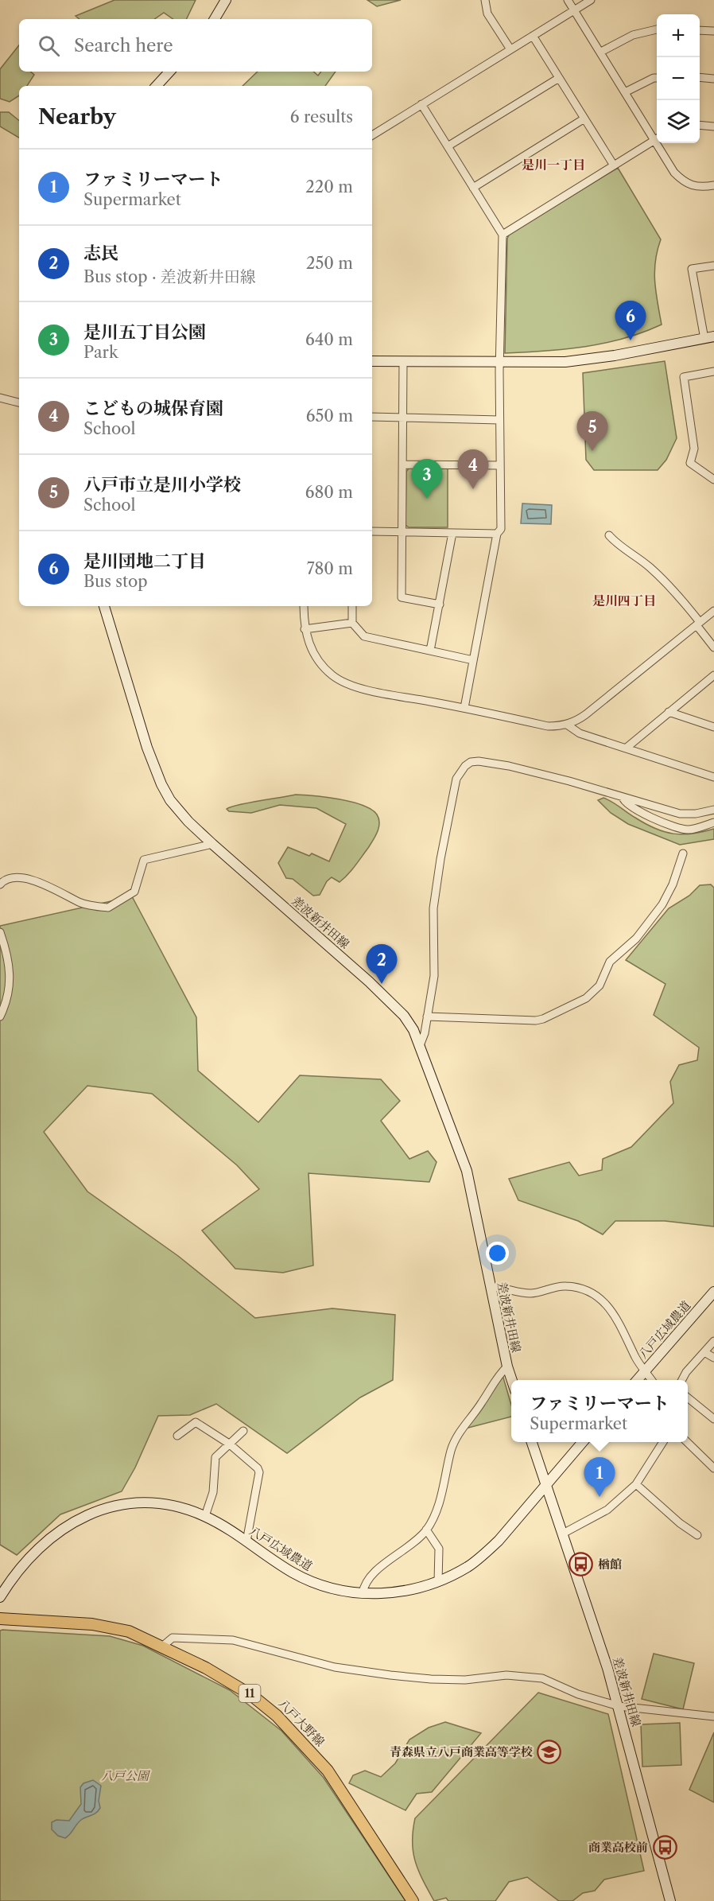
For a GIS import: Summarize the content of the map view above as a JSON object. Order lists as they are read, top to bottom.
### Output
{
  "streets": {
    "main road": [
      "差波新井田線",
      "八戸広域農道",
      "11",
      "八戸大野線"
    ]
  },
  "crossings": [
    ["差波新井田線", "八戸広域農道"]
  ],
  "districts": ["是川一丁目", "是川四丁目"],
  "parks": ["八戸公園"],
  "places": {
    "bus stop": ["楢館", "商業高校前"],
    "school or university": ["青森県立八戸商業高等学校"]
  },
  "page": {
    "map_buttons": ["+", "−"],
    "search": "Search here",
    "heading": ["Nearby", "6 results"],
    "list": [
      {
        "mark": "1",
        "name": "ファミリーマート",
        "note": "Supermarket",
        "value": "220 m"
      },
      {
        "mark": "2",
        "name": "志民",
        "note": "Bus stop · 差波新井田線",
        "value": "250 m"
      },
      {
        "mark": "3",
        "name": "是川五丁目公園",
        "note": "Park",
        "value": "640 m"
      },
      {
        "mark": "4",
        "name": "こどもの城保育園",
        "note": "School",
        "value": "650 m"
      },
      {
        "mark": "5",
        "name": "八戸市立是川小学校",
        "note": "School",
        "value": "680 m"
      },
      {
        "mark": "6",
        "name": "是川団地二丁目",
        "note": "Bus stop",
        "value": "780 m"
      }
    ],
    "pins": [
      "6",
      "5",
      "4",
      "3",
      "2",
      "1"
    ],
    "popup": ["ファミリーマート", "Supermarket"]
  }
}
